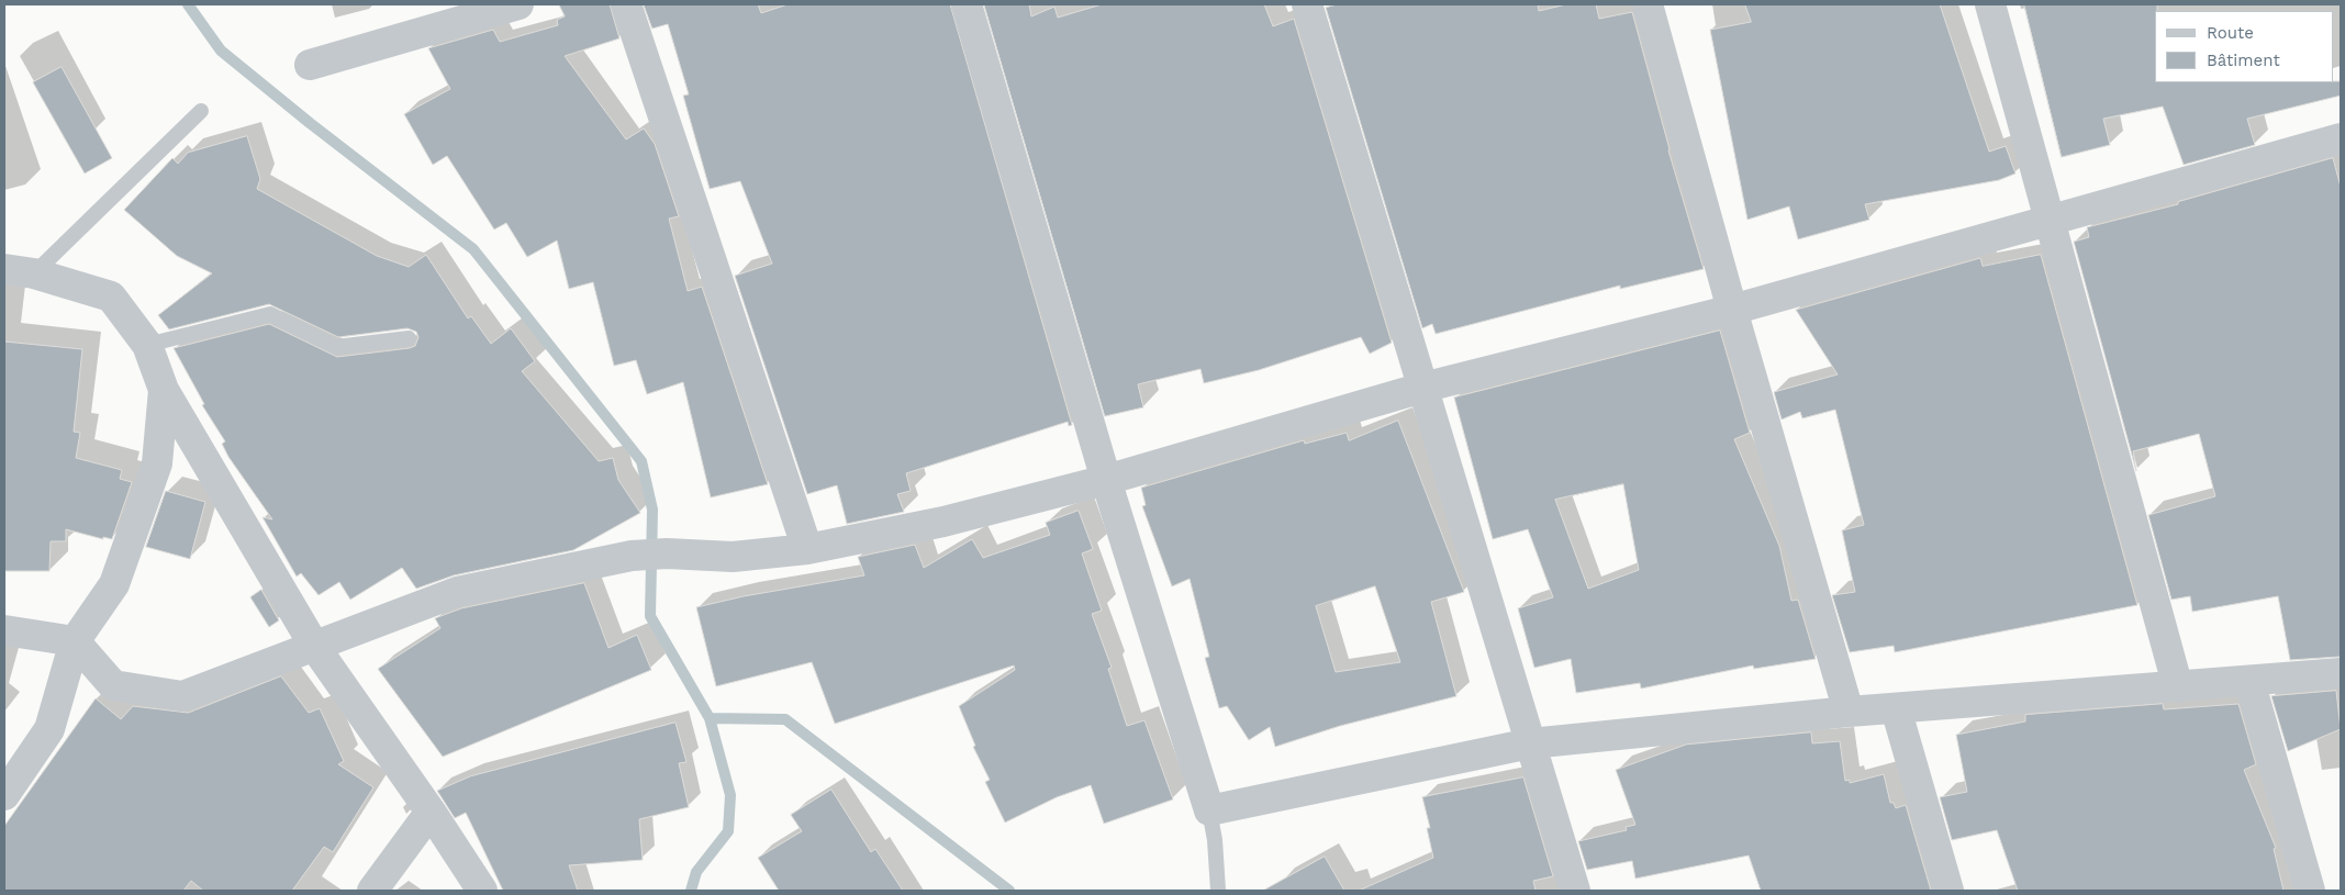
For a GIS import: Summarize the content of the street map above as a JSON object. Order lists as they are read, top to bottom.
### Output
{
  "legend": ["Route", "Bâtiment"]
}
